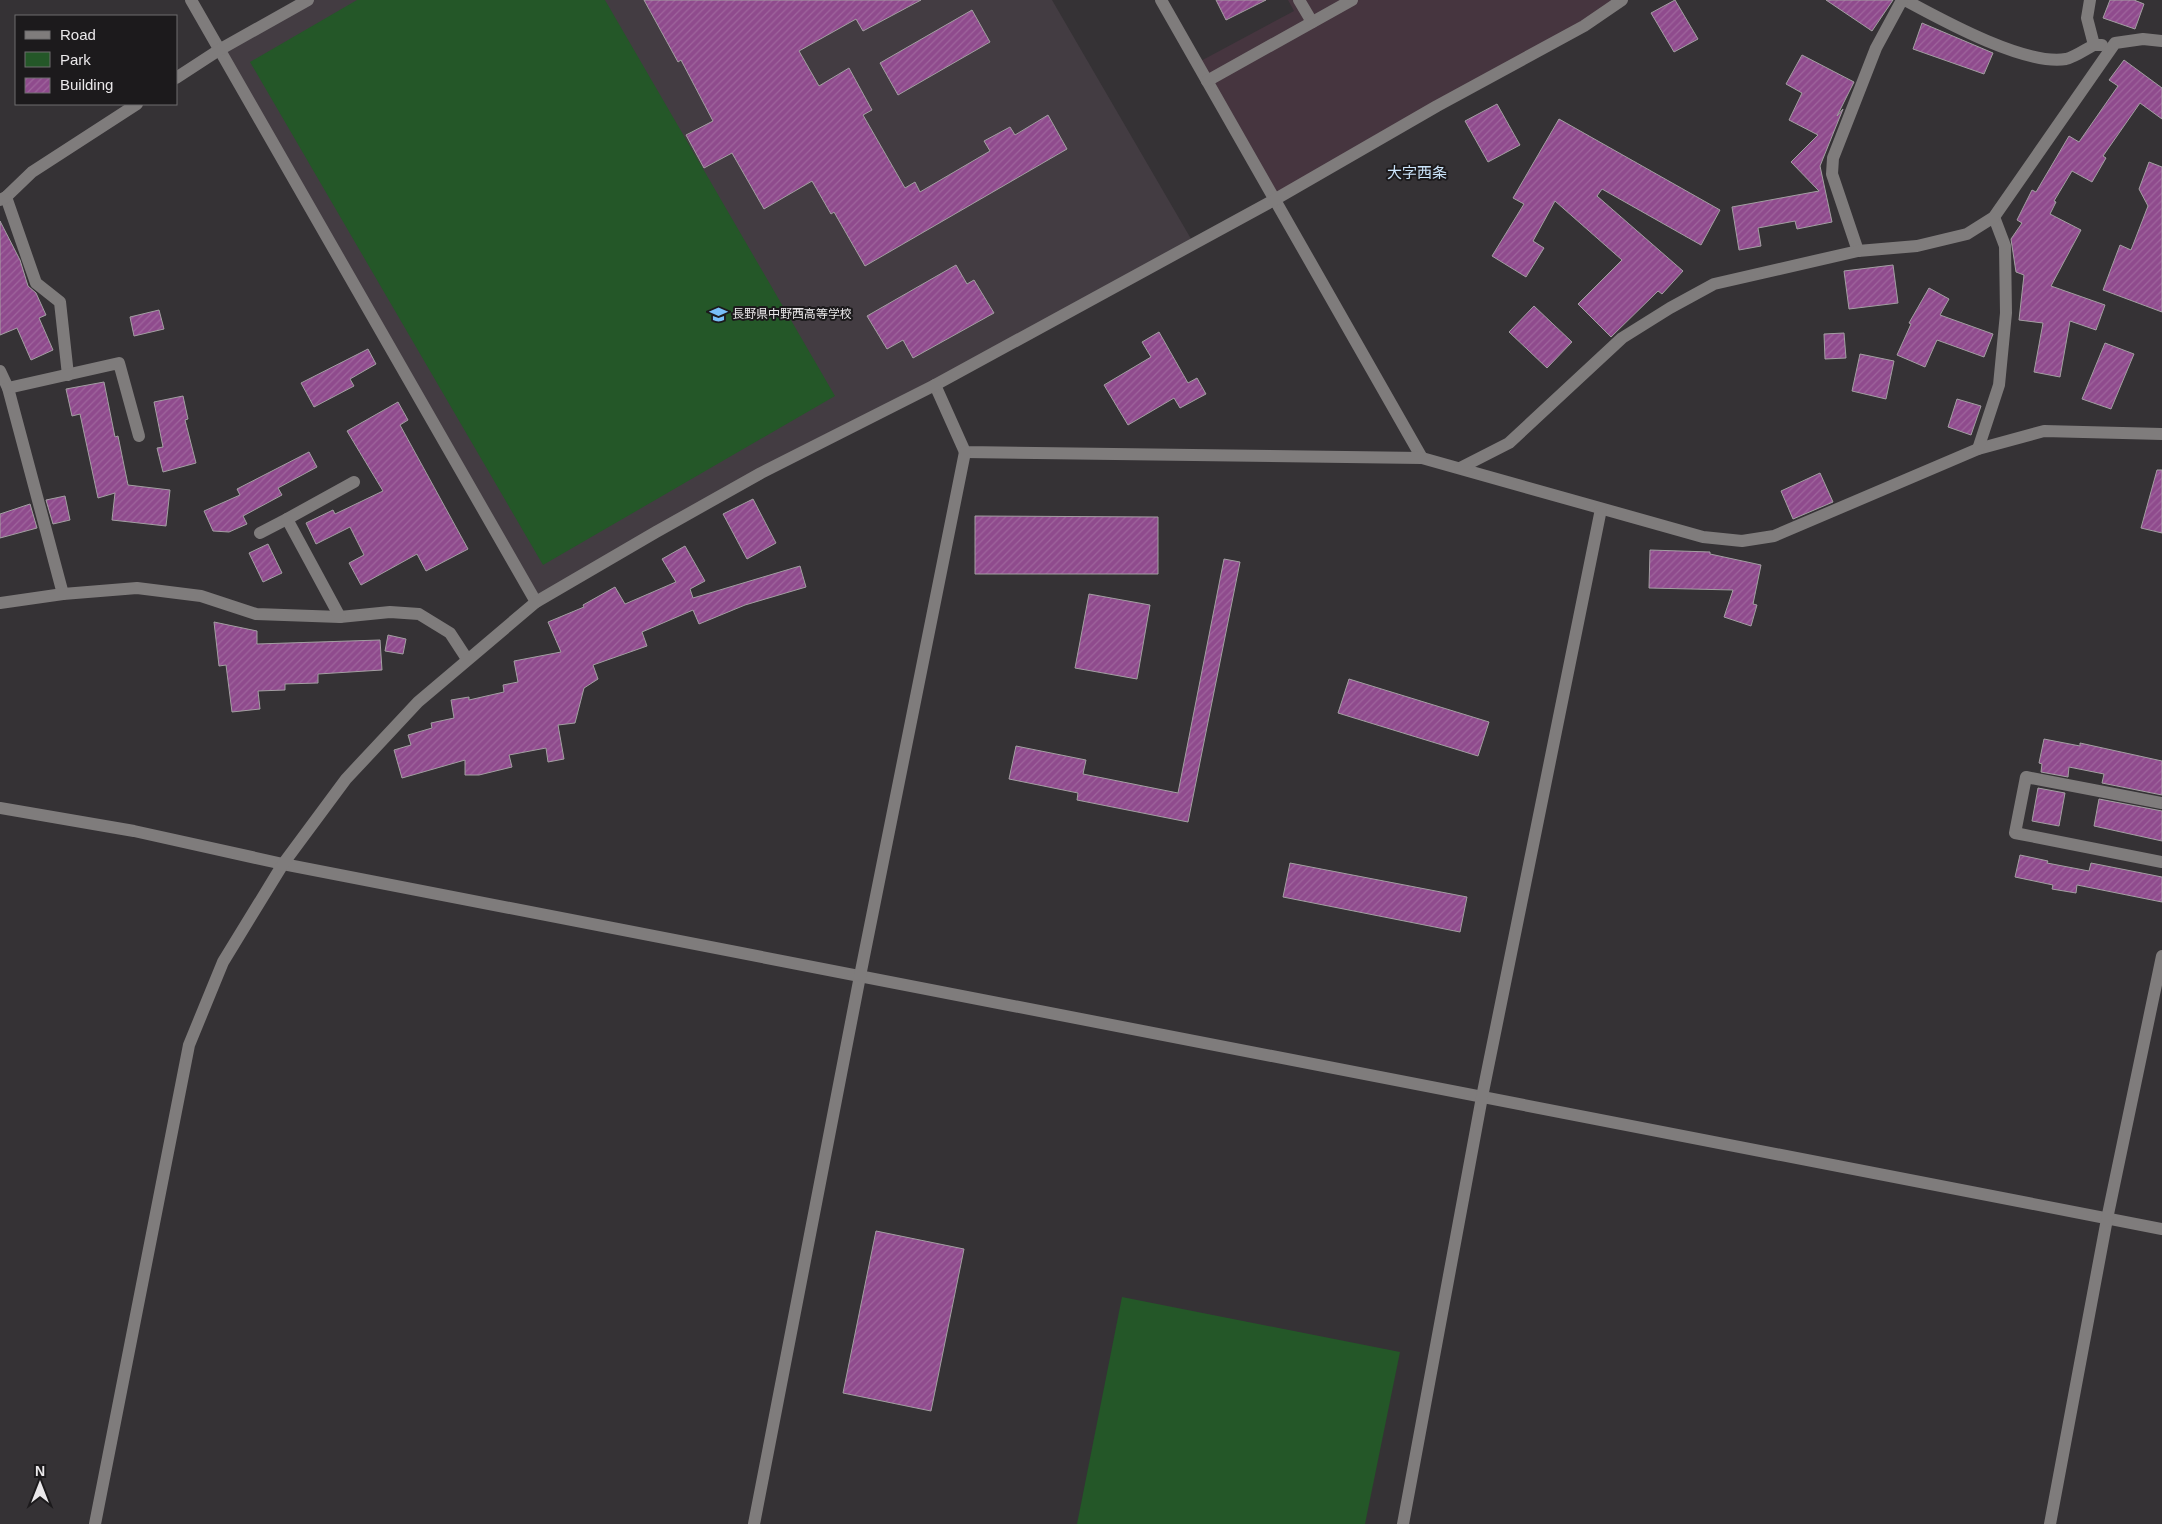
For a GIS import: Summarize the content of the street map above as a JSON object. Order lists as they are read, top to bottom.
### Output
{
  "districts": ["大字西条"],
  "places": {
    "school or university": ["長野県中野西高等学校"]
  },
  "legend": ["Road", "Park", "Building"],
  "north": "top"
}
